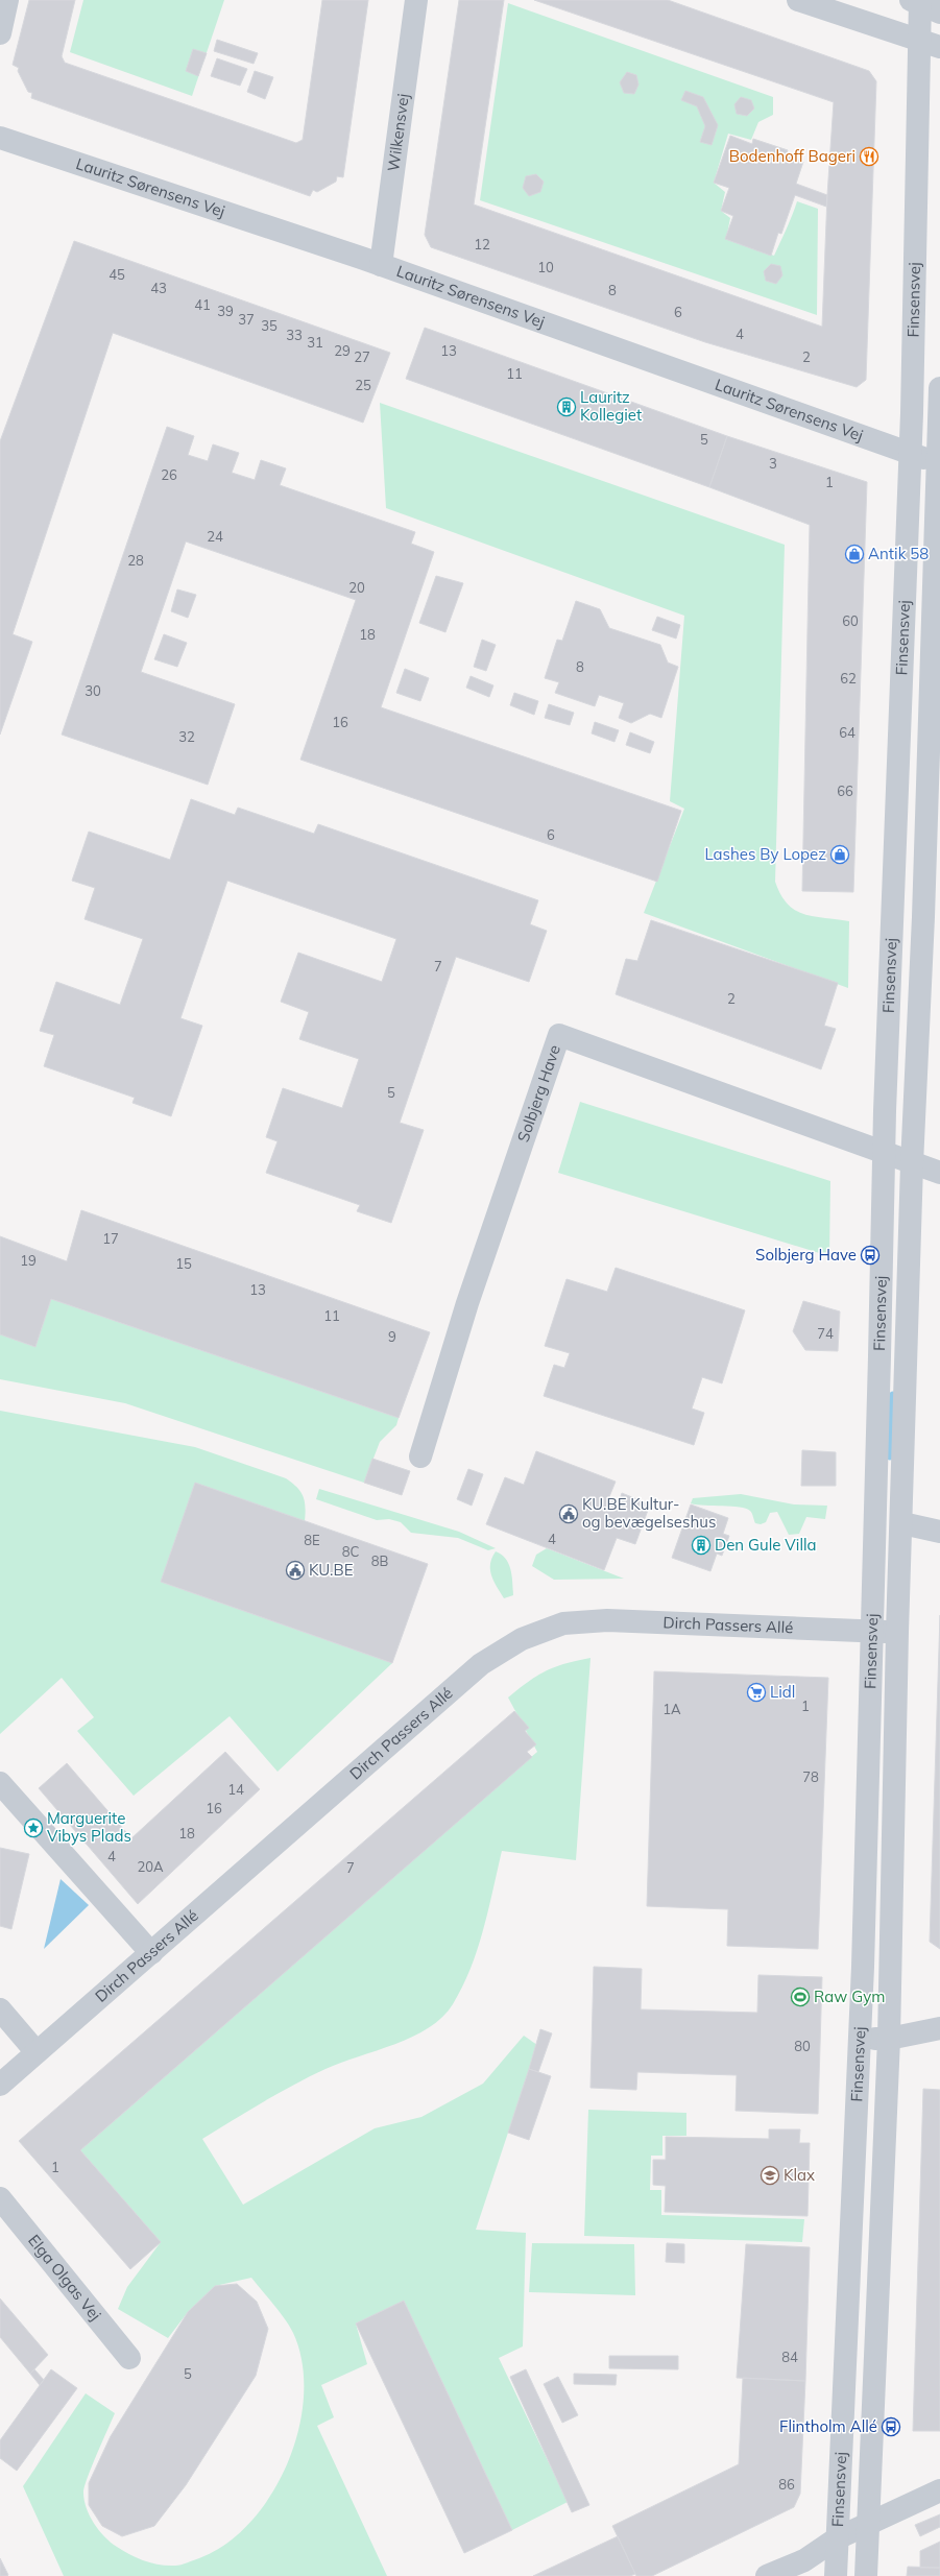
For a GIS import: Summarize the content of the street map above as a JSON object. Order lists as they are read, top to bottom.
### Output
{
  "streets": {
    "street": [
      "Wilkensvej",
      "Lauritz Sørensens Vej",
      "Finsensvej",
      "Solbjerg Have",
      "Dirch Passers Allé",
      "Elga Olgas Vej"
    ]
  },
  "crossings": [
    ["Wilkensvej", "Lauritz Sørensens Vej"],
    ["Lauritz Sørensens Vej", "Finsensvej"],
    ["Finsensvej", "Solbjerg Have"],
    ["Finsensvej", "Dirch Passers Allé"]
  ],
  "places": {
    "restaurant": ["Bodenhoff Bageri"],
    "building": ["Lauritz Kollegiet", "Den Gule Villa"],
    "shop": ["Antik 58", "Lashes By Lopez"],
    "bus stop": ["Solbjerg Have", "Flintholm Allé"],
    "public building": ["KU.BE Kultur- og bevægelseshus", "KU.BE"],
    "supermarket": ["Lidl"],
    "place": ["Marguerite Vibys Plads"],
    "sports": ["Raw Gym"],
    "school or university": ["Klax"]
  },
  "house_numbers": [
    "12",
    "10",
    "45",
    "43",
    "8",
    "41",
    "39",
    "6",
    "37",
    "35",
    "4",
    "33",
    "31",
    "29",
    "13",
    "27",
    "2",
    "11",
    "25",
    "5",
    "3",
    "26",
    "1",
    "24",
    "28",
    "20",
    "60",
    "18",
    "8",
    "62",
    "30",
    "16",
    "64",
    "32",
    "66",
    "6",
    "7",
    "2",
    "5",
    "17",
    "19",
    "15",
    "13",
    "11",
    "74",
    "9",
    "4",
    "8E",
    "8C",
    "8B",
    "1",
    "1A",
    "78",
    "14",
    "16",
    "18",
    "4",
    "20A",
    "7",
    "80",
    "1",
    "84",
    "5",
    "86"
  ]
}
